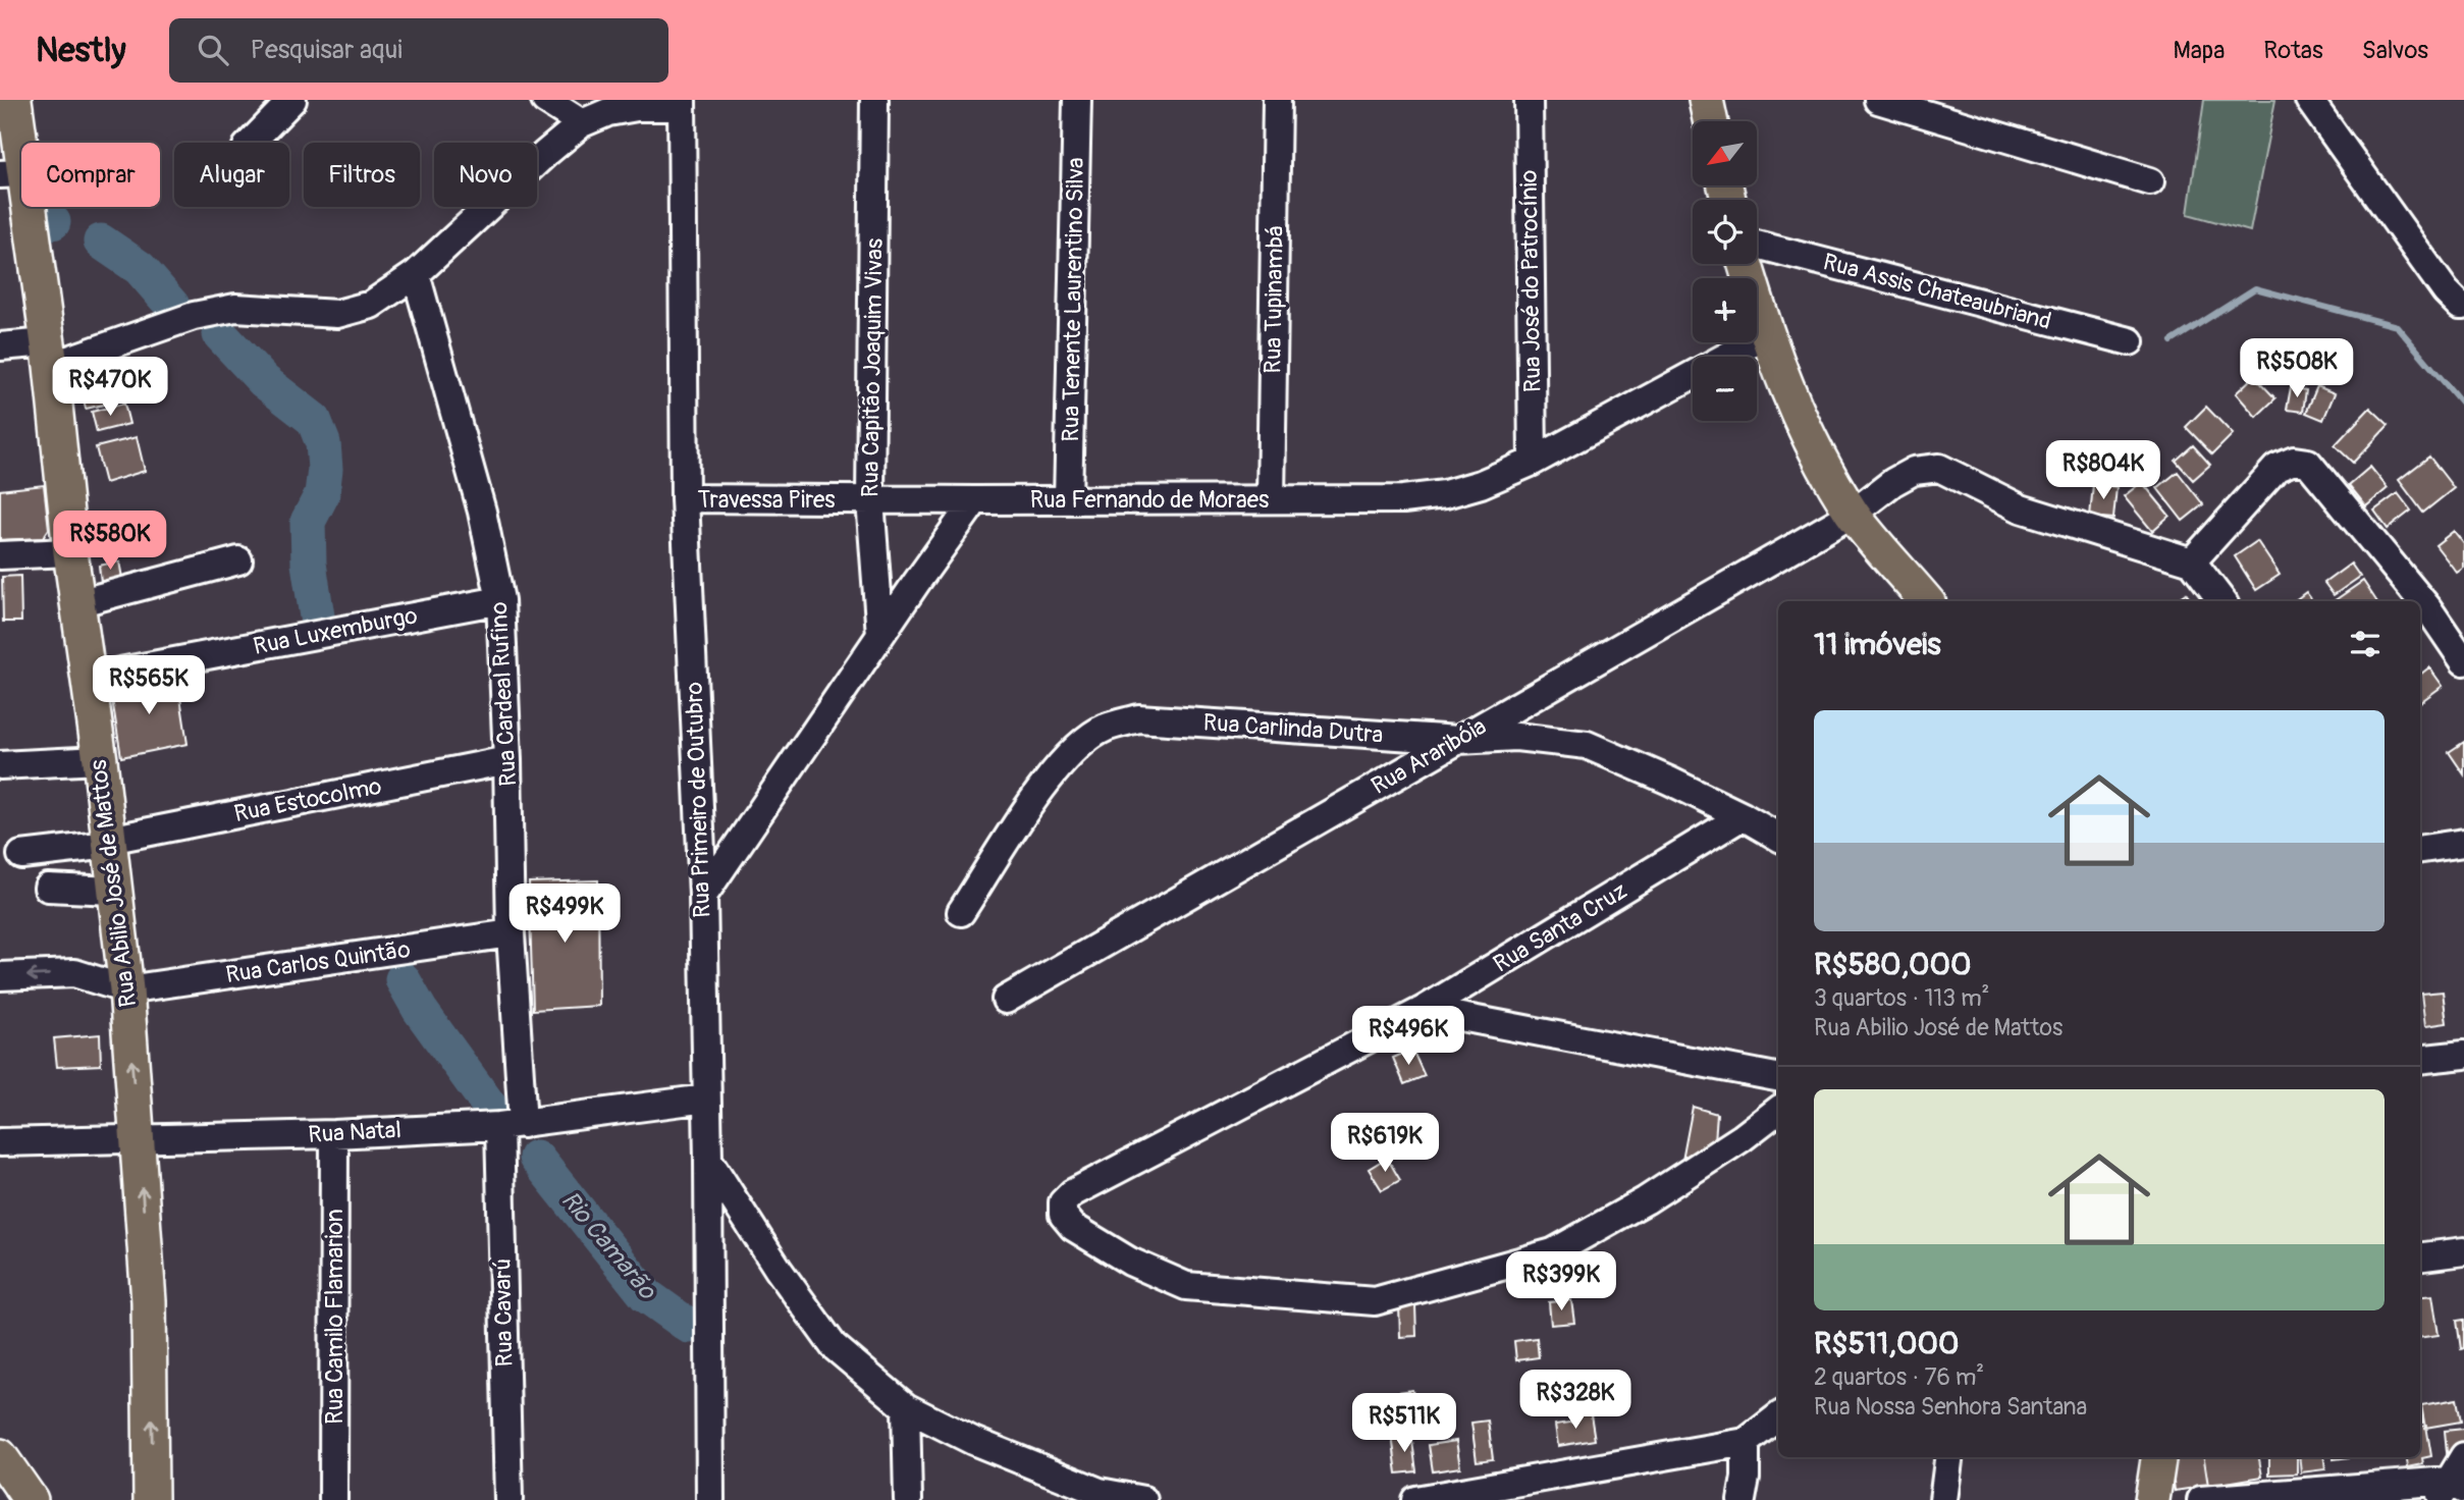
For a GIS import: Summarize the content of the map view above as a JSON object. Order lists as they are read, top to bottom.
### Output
{
  "streets": {
    "main road": ["Rua Abilio José de Mattos"],
    "street": [
      "Rua José do Patrocínio",
      "Rua Assis Chateaubriand",
      "Rua Tenente Laurentino Silva",
      "Rua Tupinambá",
      "Rua Capitão Joaquim Vivas",
      "Travessa Pires",
      "Rua Fernando de Moraes",
      "Rua Luxemburgo",
      "Rua Cardeal Rufino",
      "Rua Carlinda Dutra",
      "Rua Araribóia",
      "Rua Estocolmo",
      "Rua Primeiro de Outubro",
      "Rua Santa Cruz",
      "Rua Carlos Quintão",
      "Rua Natal",
      "Rua Cavarú",
      "Rua Camilo Flamarion"
    ]
  },
  "crossings": [
    ["Rua José do Patrocínio", "Rua Fernando de Moraes"],
    ["Rua Tenente Laurentino Silva", "Rua Fernando de Moraes"],
    ["Rua Tupinambá", "Rua Fernando de Moraes"],
    ["Rua Capitão Joaquim Vivas", "Travessa Pires"],
    ["Travessa Pires", "Rua Fernando de Moraes"],
    ["Travessa Pires", "Rua Primeiro de Outubro"],
    ["Rua Luxemburgo", "Rua Cardeal Rufino"],
    ["Rua Luxemburgo", "Rua Abilio José de Mattos"],
    ["Rua Cardeal Rufino", "Rua Estocolmo"],
    ["Rua Cardeal Rufino", "Rua Carlos Quintão"],
    ["Rua Cardeal Rufino", "Rua Natal"],
    ["Rua Cardeal Rufino", "Rua Cavarú"],
    ["Rua Carlinda Dutra", "Rua Araribóia"],
    ["Rua Carlinda Dutra", "Rua Santa Cruz"],
    ["Rua Estocolmo", "Rua Abilio José de Mattos"],
    ["Rua Primeiro de Outubro", "Rua Natal"],
    ["Rua Abilio José de Mattos", "Rua Carlos Quintão"],
    ["Rua Abilio José de Mattos", "Rua Natal"],
    ["Rua Natal", "Rua Cavarú"],
    ["Rua Natal", "Rua Camilo Flamarion"]
  ],
  "one_way": ["Rua Abilio José de Mattos"],
  "water": ["Rio Camarão"],
  "north": "bottom left",
  "page": {
    "header": "Nestly",
    "search": "Pesquisar aqui",
    "nav": ["Mapa", "Rotas", "Salvos"],
    "map_buttons": ["+", "−"],
    "chip": [
      "Comprar",
      "Alugar",
      "Filtros",
      "Novo"
    ],
    "price": [
      "R$508K",
      "R$470K",
      "R$804K",
      "R$580K",
      "R$565K",
      "R$499K",
      "R$496K",
      "R$619K",
      "R$399K",
      "R$328K",
      "R$511K"
    ],
    "heading": "11 imóveis",
    "list": [
      {
        "name": "R$580,000",
        "note": "3 quartos · 113 m² · Rua Abilio José de Mattos"
      },
      {
        "name": "R$511,000",
        "note": "2 quartos · 76 m² · Rua Nossa Senhora Santana"
      }
    ]
  }
}
